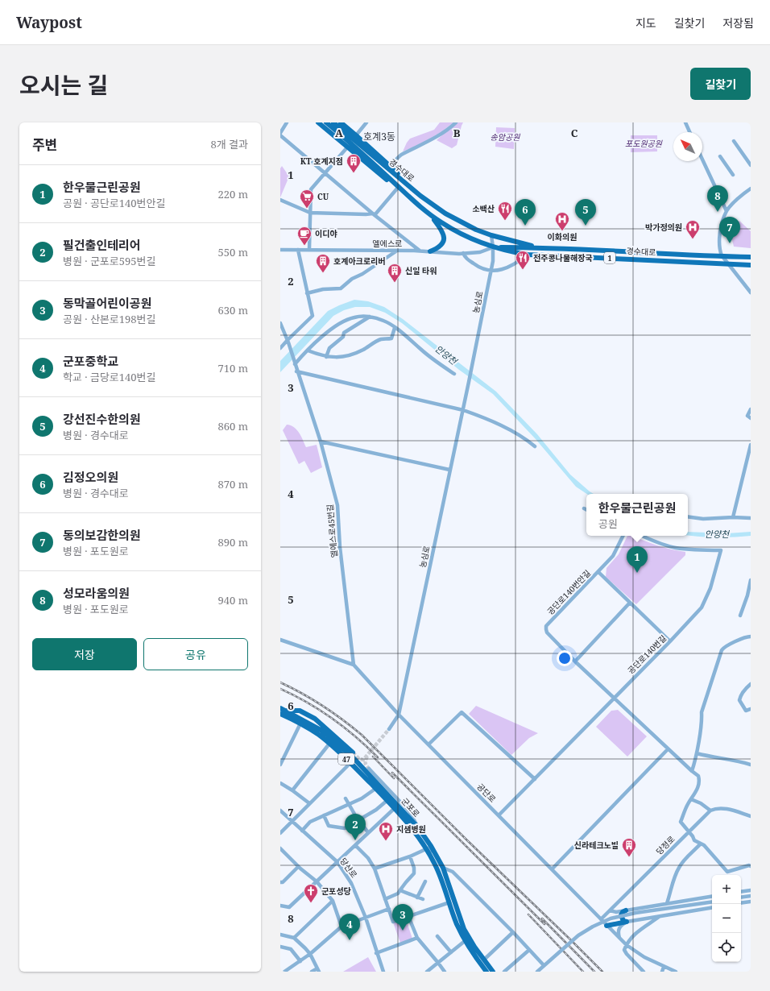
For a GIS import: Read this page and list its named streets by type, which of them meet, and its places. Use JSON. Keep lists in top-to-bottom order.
{
  "streets": {
    "main road": [
      "경수대로",
      "1",
      "47",
      "군포로"
    ],
    "street": [
      "엘에스로",
      "농심로",
      "엘에스로45번길",
      "공단로140번안길",
      "공단로140번길",
      "공단로",
      "당정로",
      "당산로"
    ]
  },
  "crossings": [
    ["경수대로", "엘에스로"],
    ["경수대로", "농심로"],
    ["엘에스로", "농심로"],
    ["농심로", "공단로"],
    ["엘에스로45번길", "공단로"],
    ["공단로140번안길", "공단로140번길"],
    ["공단로140번길", "공단로"],
    ["공단로", "당정로"]
  ],
  "districts": ["호계3동"],
  "water": ["안양천"],
  "parks": ["송암공원", "포도원공원"],
  "places": {
    "building": [
      "KT 호계지점",
      "호계아크로리버",
      "신일 타워",
      "신라테크노빌"
    ],
    "supermarket": ["CU"],
    "restaurant": ["소백산", "전주콩나물해장국"],
    "hospital": ["이화의원", "박가정의원", "지샘병원"],
    "cafe": ["이디야"],
    "church": ["군포성당"]
  },
  "north": "top left",
  "page": {
    "header": "Waypost",
    "nav": ["지도", "길찾기", "저장됨"],
    "title": "오시는 길",
    "buttons": [
      "길찾기",
      ["저장", "공유"]
    ],
    "heading": ["주변", "8개 결과"],
    "list": [
      {
        "mark": "1",
        "name": "한우물근린공원",
        "note": "공원 · 공단로140번안길",
        "value": "220 m"
      },
      {
        "mark": "2",
        "name": "필건출인테리어",
        "note": "병원 · 군포로595번길",
        "value": "550 m"
      },
      {
        "mark": "3",
        "name": "동막골어린이공원",
        "note": "공원 · 산본로198번길",
        "value": "630 m"
      },
      {
        "mark": "4",
        "name": "군포중학교",
        "note": "학교 · 금당로140번길",
        "value": "710 m"
      },
      {
        "mark": "5",
        "name": "강선진수한의원",
        "note": "병원 · 경수대로",
        "value": "860 m"
      },
      {
        "mark": "6",
        "name": "김정오의원",
        "note": "병원 · 경수대로",
        "value": "870 m"
      },
      {
        "mark": "7",
        "name": "동의보감한의원",
        "note": "병원 · 포도원로",
        "value": "890 m"
      },
      {
        "mark": "8",
        "name": "성모라움의원",
        "note": "병원 · 포도원로",
        "value": "940 m"
      }
    ],
    "pins": [
      "8",
      "5",
      "6",
      "7",
      "1",
      "2",
      "3",
      "4"
    ],
    "popup": ["한우물근린공원", "공원"],
    "map_buttons": ["+", "−"]
  },
  "grid": {
    "columns": ["A", "B", "C"],
    "rows": [
      "1",
      "2",
      "3",
      "4",
      "5",
      "6",
      "7",
      "8"
    ]
  }
}
